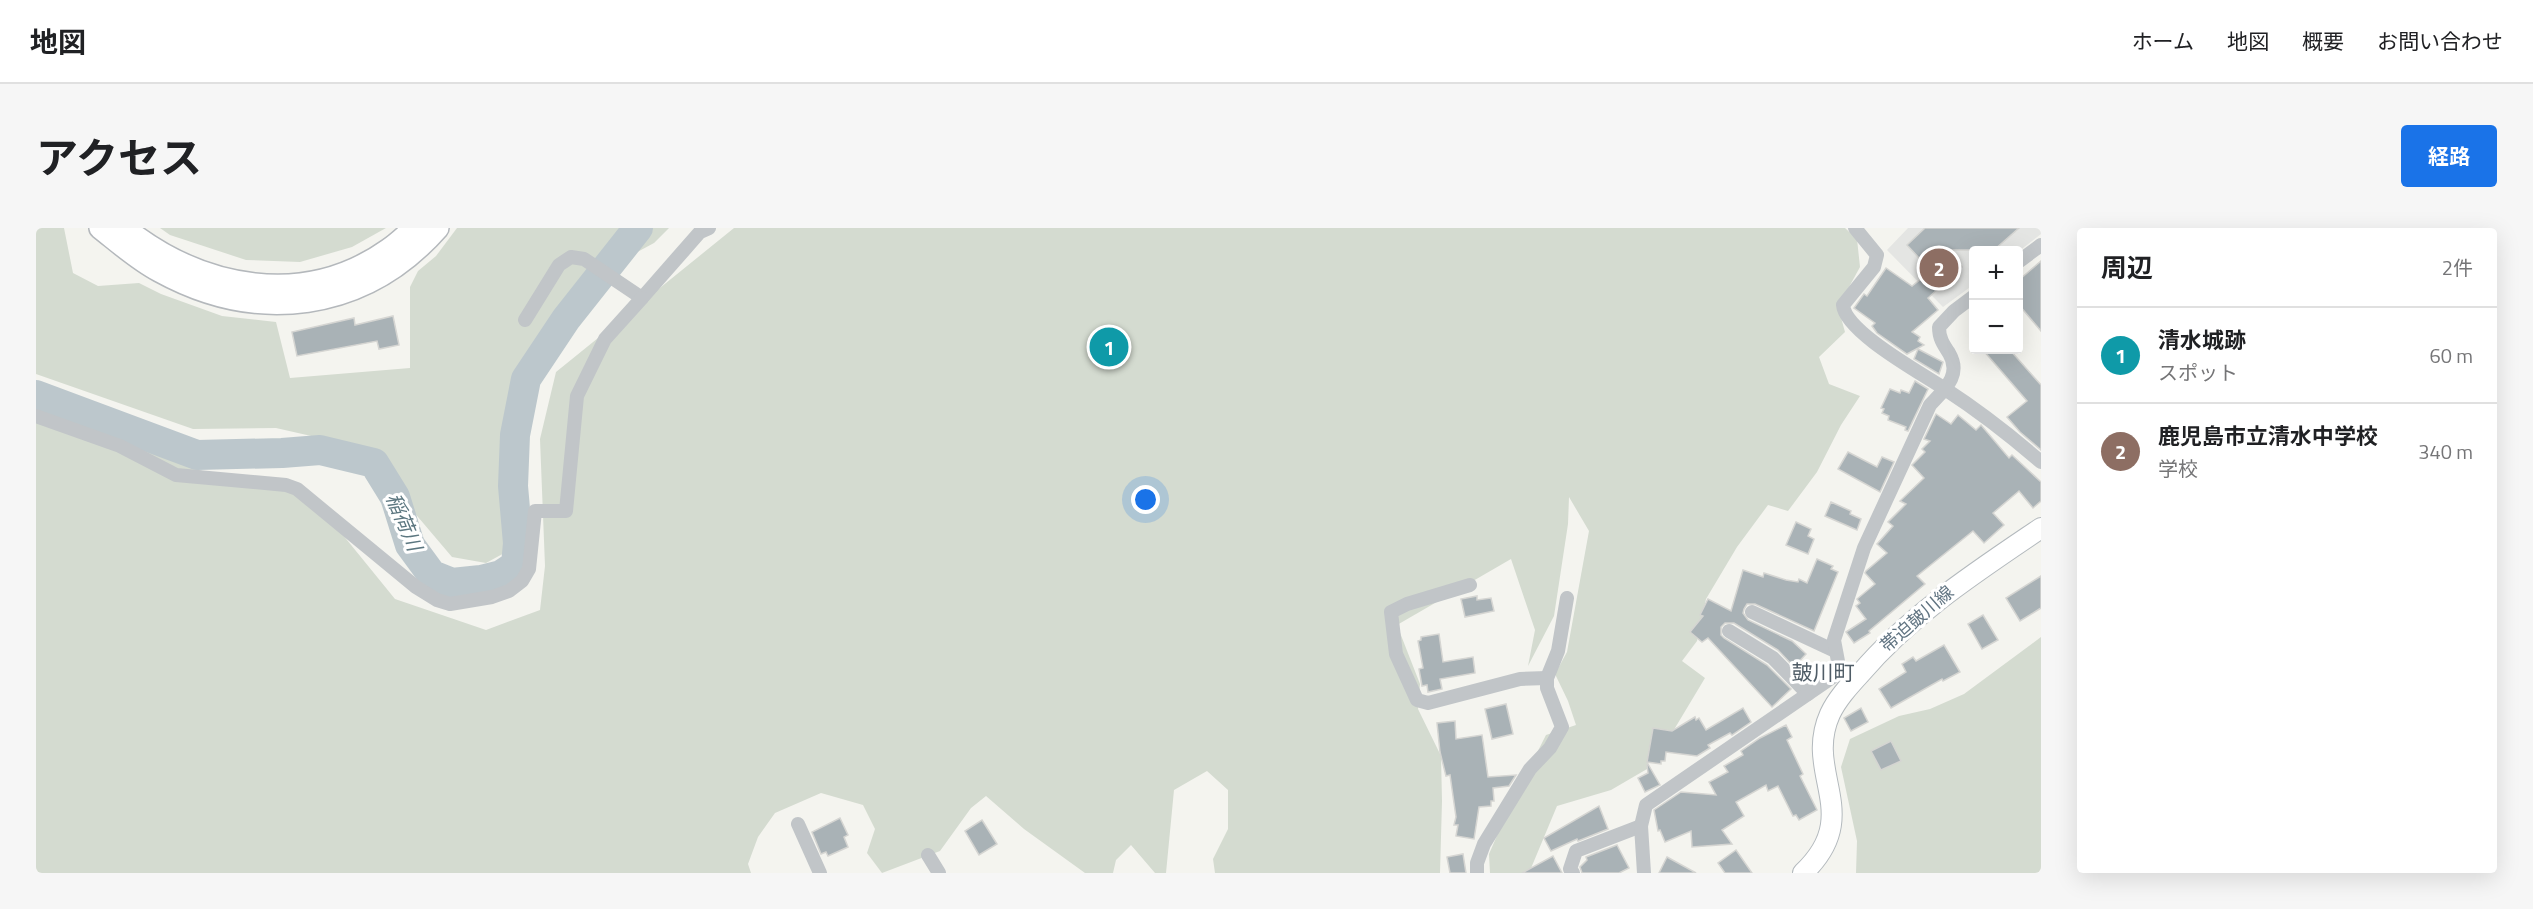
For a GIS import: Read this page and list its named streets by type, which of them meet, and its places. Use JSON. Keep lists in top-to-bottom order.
{
  "streets": {
    "street": ["帯迫皷川線"]
  },
  "districts": ["皷川町"],
  "water": ["稲荷川"],
  "page": {
    "header": "地図",
    "nav": [
      "ホーム",
      "地図",
      "概要",
      "お問い合わせ"
    ],
    "title": "アクセス",
    "buttons": "経路",
    "heading": ["周辺", "2件"],
    "map_buttons": ["+", "−"],
    "pins": ["2", "1"],
    "list": [
      {
        "mark": "1",
        "name": "清水城跡",
        "note": "スポット",
        "value": "60 m"
      },
      {
        "mark": "2",
        "name": "鹿児島市立清水中学校",
        "note": "学校",
        "value": "340 m"
      }
    ]
  }
}
